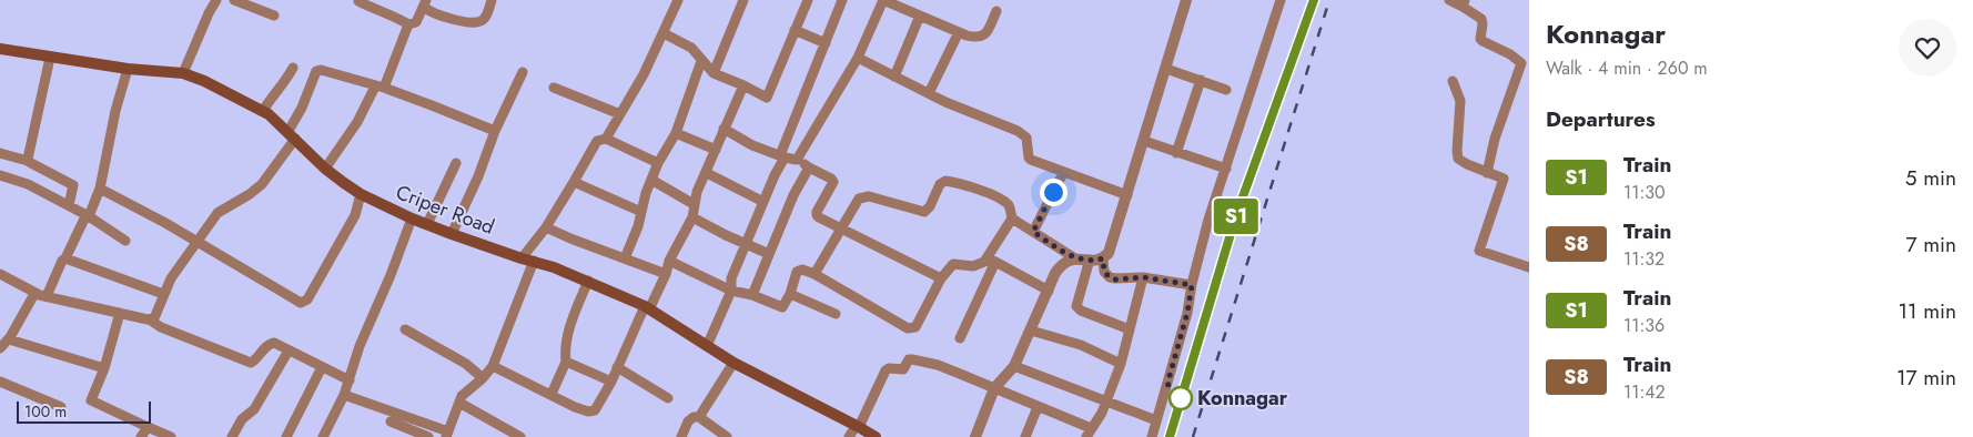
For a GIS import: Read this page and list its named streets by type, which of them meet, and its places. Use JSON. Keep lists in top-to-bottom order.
{
  "streets": {
    "main road": ["Criper Road"]
  },
  "places": ["Konnagar"],
  "scale_bar": "100 m",
  "page": {
    "on_map": "S1",
    "heading": [
      ["Konnagar", "Walk · 4 min · 260 m"],
      "Departures"
    ],
    "list": [
      {
        "mark": "S1",
        "name": "Train",
        "note": "11:30",
        "value": "5 min"
      },
      {
        "mark": "S8",
        "name": "Train",
        "note": "11:32",
        "value": "7 min"
      },
      {
        "mark": "S1",
        "name": "Train",
        "note": "11:36",
        "value": "11 min"
      },
      {
        "mark": "S8",
        "name": "Train",
        "note": "11:42",
        "value": "17 min"
      }
    ],
    "scale": "100 m"
  }
}
